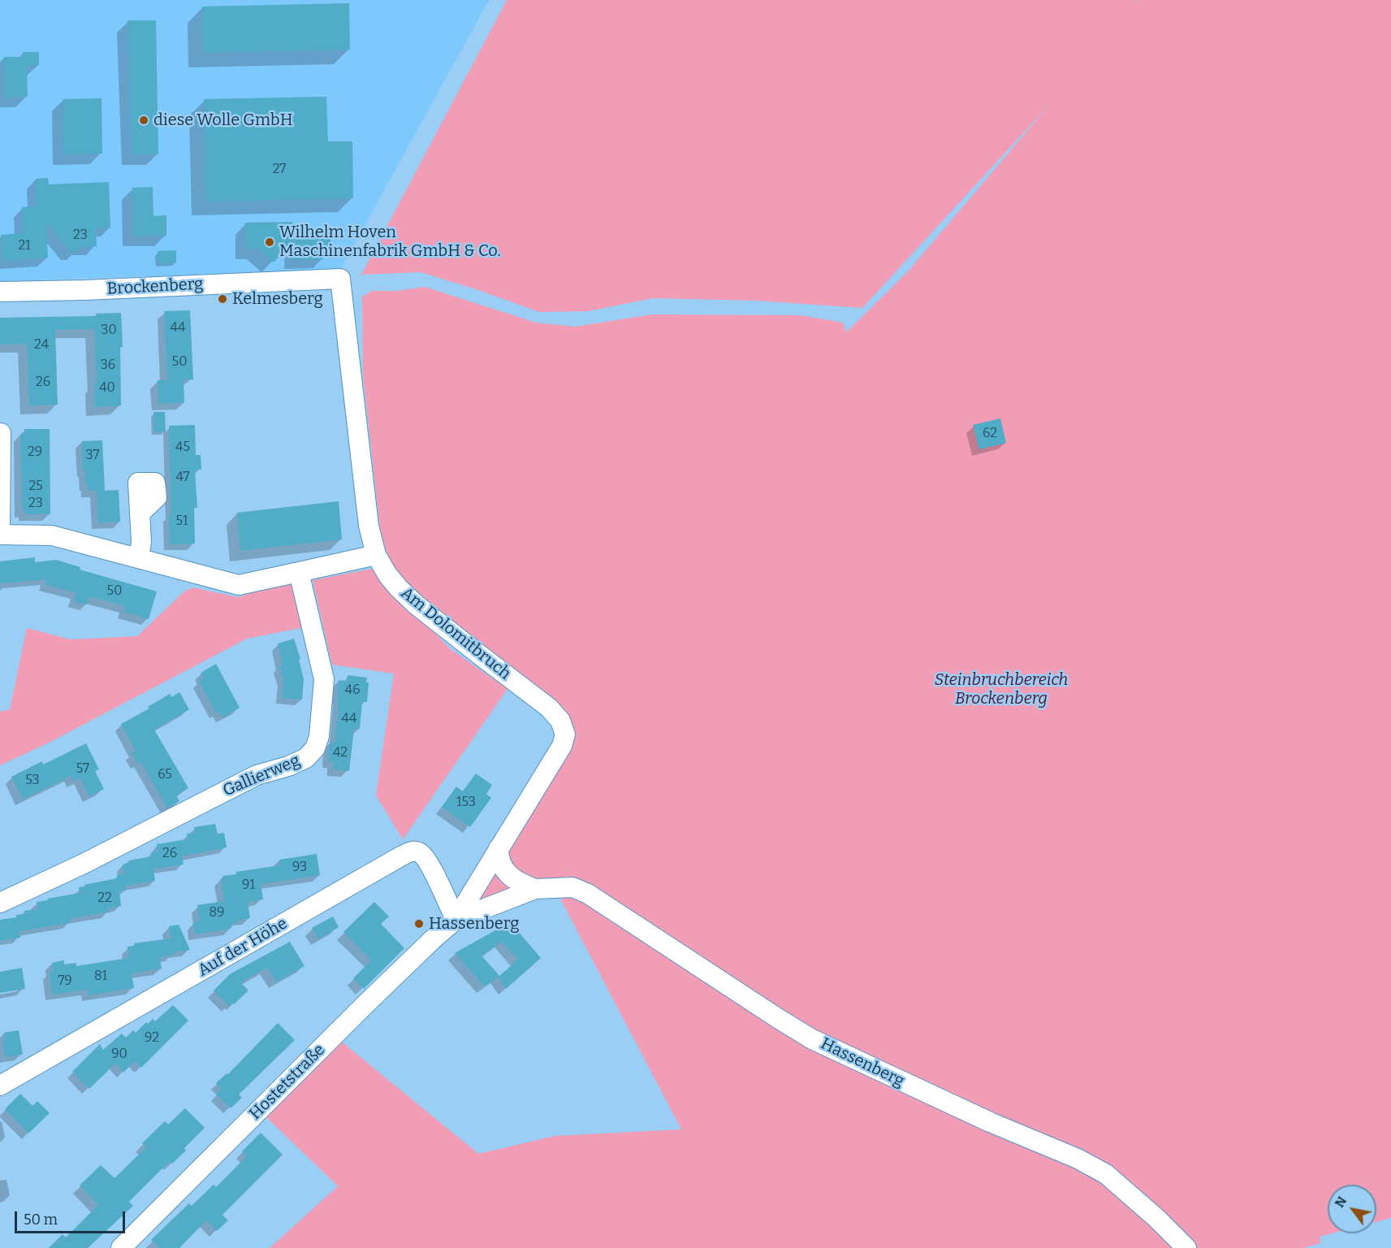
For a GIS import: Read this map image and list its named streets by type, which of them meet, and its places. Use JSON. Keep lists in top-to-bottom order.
{
  "streets": {
    "street": [
      "Brockenberg",
      "Am Dolomitbruch",
      "Gallierweg",
      "Auf der Höhe",
      "Hassenberg",
      "Hostetstraße"
    ]
  },
  "crossings": [
    ["Brockenberg", "Am Dolomitbruch"],
    ["Am Dolomitbruch", "Hostetstraße"],
    ["Auf der Höhe", "Hostetstraße"],
    ["Hassenberg", "Hostetstraße"]
  ],
  "parks": ["Steinbruchbereich Brockenberg"],
  "places": [
    "diese Wolle GmbH",
    "Wilhelm Hoven Maschinenfabrik GmbH & Co.",
    "Kelmesberg",
    "Hassenberg"
  ],
  "house_numbers": [
    "27",
    "23",
    "21",
    "44",
    "30",
    "24",
    "50",
    "36",
    "26",
    "40",
    "62",
    "45",
    "29",
    "37",
    "47",
    "25",
    "23",
    "51",
    "50",
    "46",
    "44",
    "42",
    "57",
    "65",
    "53",
    "153",
    "26",
    "93",
    "91",
    "22",
    "89",
    "81",
    "79",
    "92",
    "90"
  ],
  "scale_bar": "50 m",
  "north": "top left"
}
